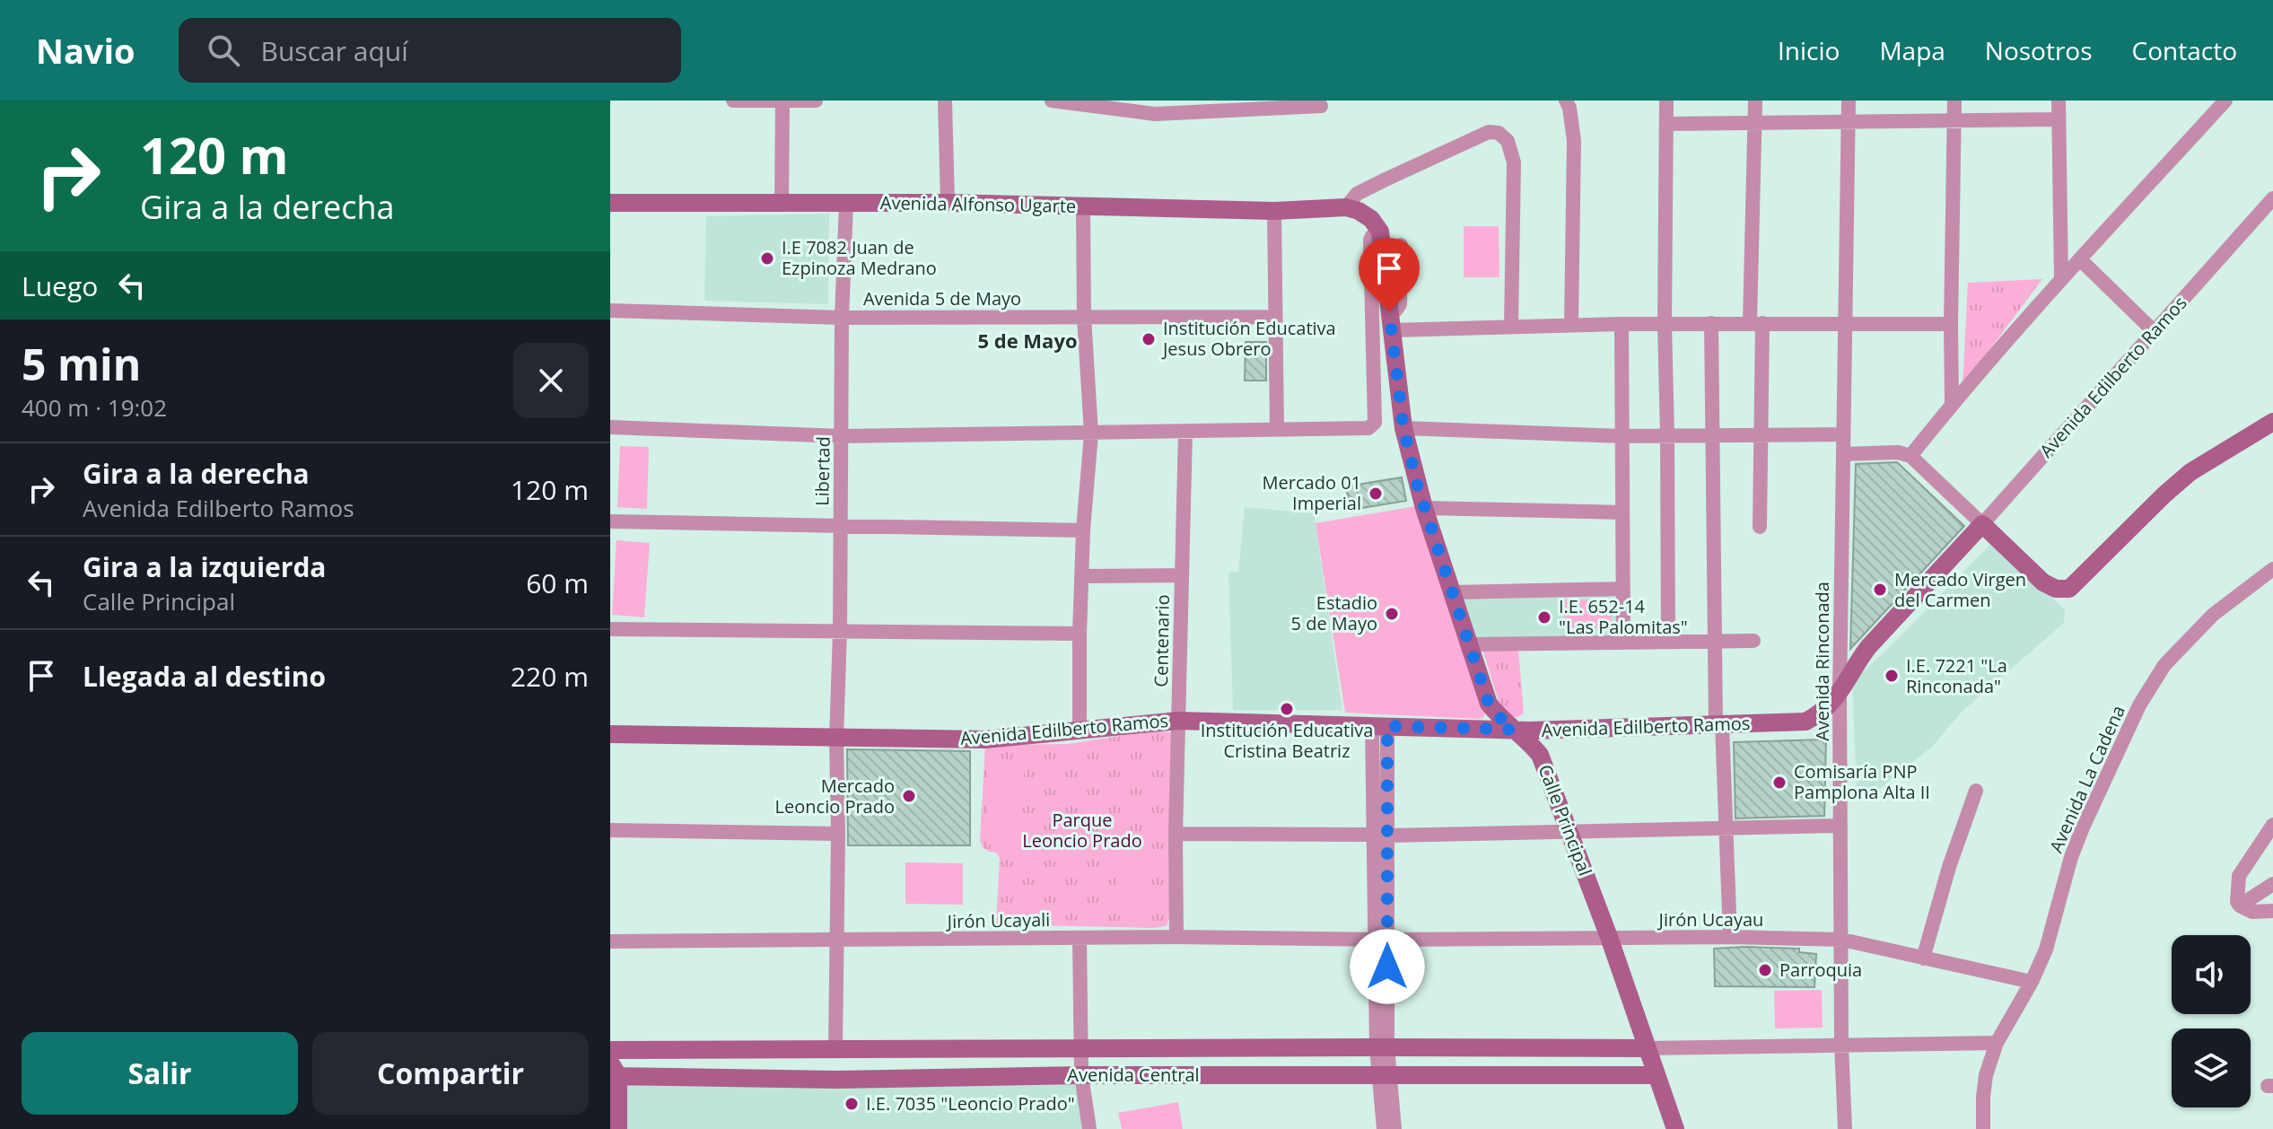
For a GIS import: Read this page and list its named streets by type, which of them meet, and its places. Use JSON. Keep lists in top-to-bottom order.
{
  "streets": {
    "street": [
      "Avenida Alfonso Ugarte",
      "Avenida 5 de Mayo",
      "Avenida Edilberto Ramos",
      "Libertad",
      "Centenario",
      "Avenida Rinconada",
      "Avenida La Cadena",
      "Calle Principal",
      "Jirón Ucayau",
      "Jirón Ucayali",
      "Avenida Central"
    ]
  },
  "crossings": [
    ["Avenida Alfonso Ugarte", "Libertad"],
    ["Avenida 5 de Mayo", "Libertad"],
    ["Avenida Edilberto Ramos", "Libertad"],
    ["Avenida Edilberto Ramos", "Centenario"],
    ["Avenida Edilberto Ramos", "Avenida Rinconada"],
    ["Avenida Edilberto Ramos", "Calle Principal"],
    ["Libertad", "Jirón Ucayali"],
    ["Libertad", "Avenida Central"],
    ["Centenario", "Jirón Ucayali"],
    ["Avenida Rinconada", "Jirón Ucayau"],
    ["Avenida La Cadena", "Jirón Ucayau"],
    ["Calle Principal", "Jirón Ucayau"],
    ["Calle Principal", "Avenida Central"],
    ["Jirón Ucayau", "Jirón Ucayali"]
  ],
  "districts": ["5 de Mayo"],
  "parks": ["Parque Leoncio Prado"],
  "places": [
    "I.E 7082 Juan de Ezpinoza Medrano",
    "Institución Educativa Jesus Obrero",
    "Mercado 01 Imperial",
    "Mercado Virgen del Carmen",
    "Estadio 5 de Mayo",
    "I.E. 652-14 \"Las Palomitas\"",
    "I.E. 7221 \"La Rinconada\"",
    "Institución Educativa Cristina Beatriz",
    "Comisaría PNP Pamplona Alta II",
    "Mercado Leoncio Prado",
    "Parroquia",
    "I.E. 7035 \"Leoncio Prado\""
  ],
  "page": {
    "header": "Navio",
    "search": "Buscar aquí",
    "nav": [
      "Inicio",
      "Mapa",
      "Nosotros",
      "Contacto"
    ],
    "turn": ["120 m", "Gira a la derecha"],
    "then": "Luego",
    "heading": ["5 min", "400 m · 19:02"],
    "list": [
      {
        "name": "Gira a la derecha",
        "note": "Avenida Edilberto Ramos",
        "value": "120 m"
      },
      {
        "name": "Gira a la izquierda",
        "note": "Calle Principal",
        "value": "60 m"
      },
      {
        "name": "Llegada al destino",
        "value": "220 m"
      }
    ],
    "buttons": ["Salir", "Compartir"]
  }
}
